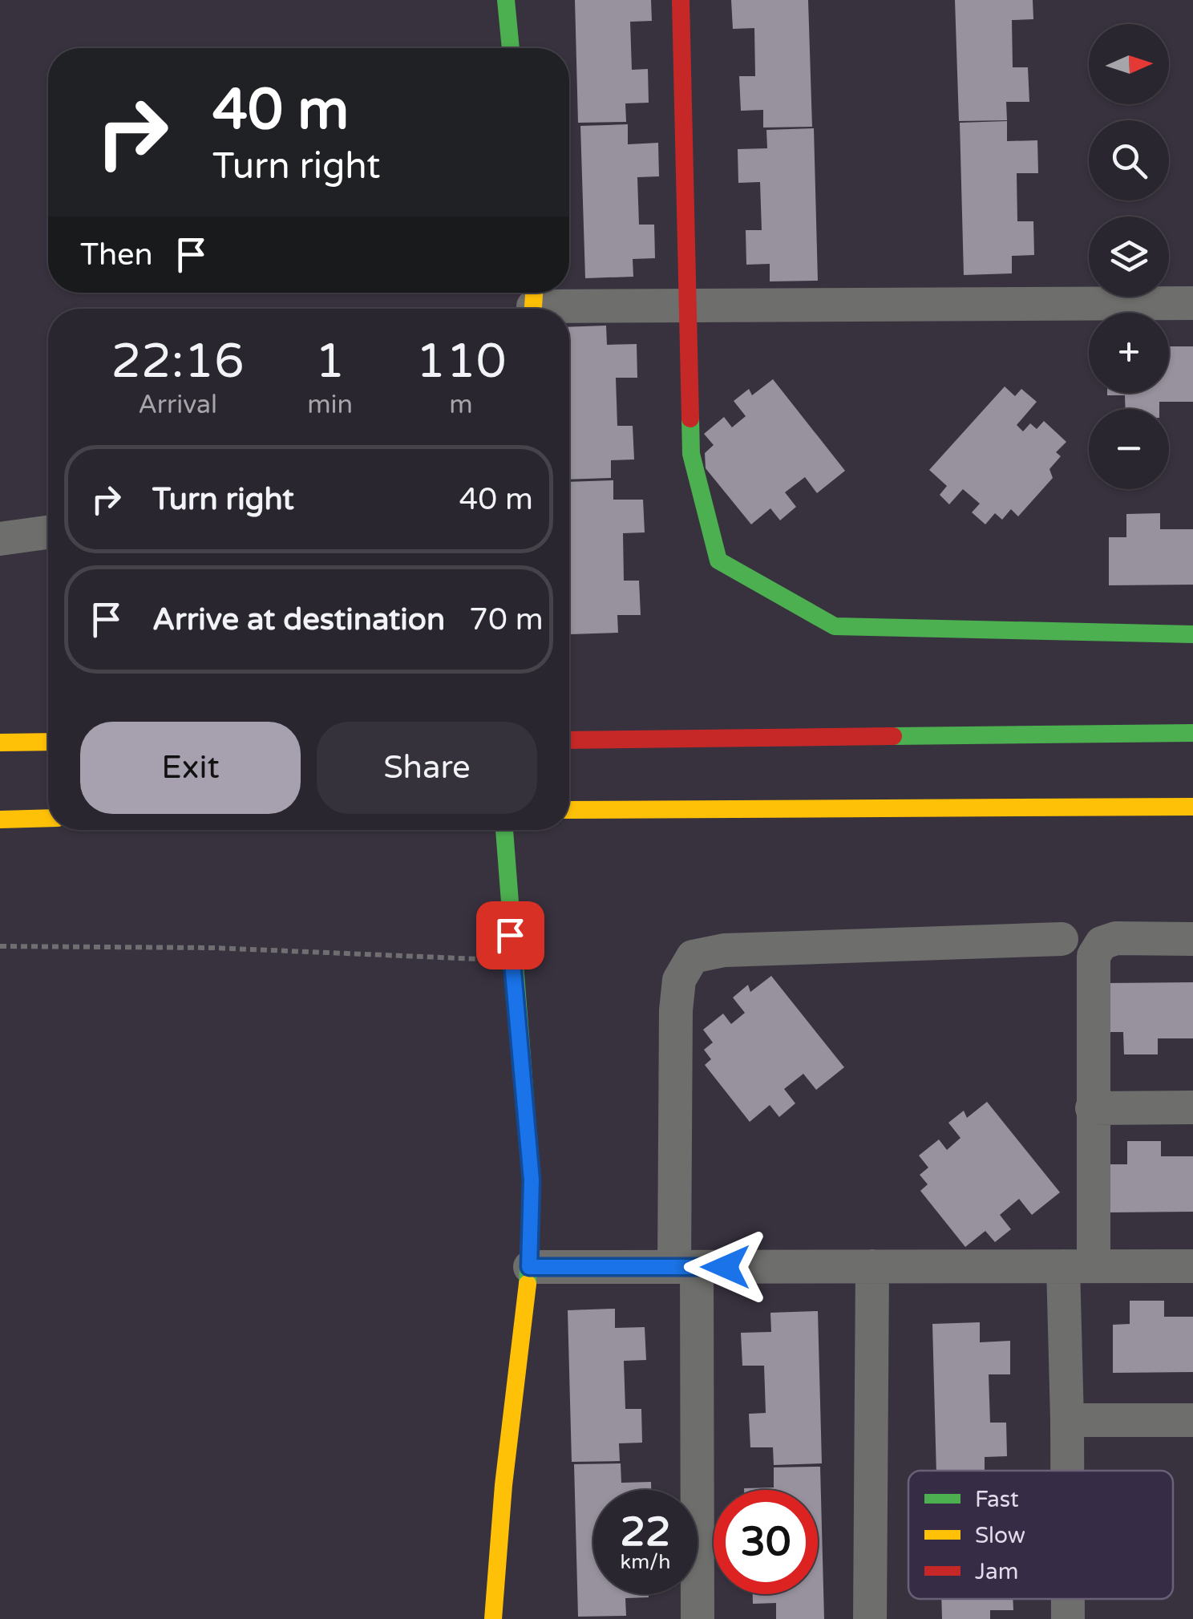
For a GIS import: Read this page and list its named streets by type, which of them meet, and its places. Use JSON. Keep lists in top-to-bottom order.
{
  "legend": ["Fast", "Slow", "Jam"],
  "north": "right",
  "page": {
    "map_buttons": ["+", "−"],
    "turn": ["40 m", "Turn right"],
    "then": "Then",
    "eta": [
      "22:16",
      "Arrival",
      "1",
      "min",
      "110",
      "m"
    ],
    "list": [
      {
        "name": "Turn right",
        "value": "40 m"
      },
      {
        "name": "Arrive at destination",
        "value": "70 m"
      }
    ],
    "buttons": ["Exit", "Share"],
    "speed": "22 km/h",
    "limit": "30"
  }
}
